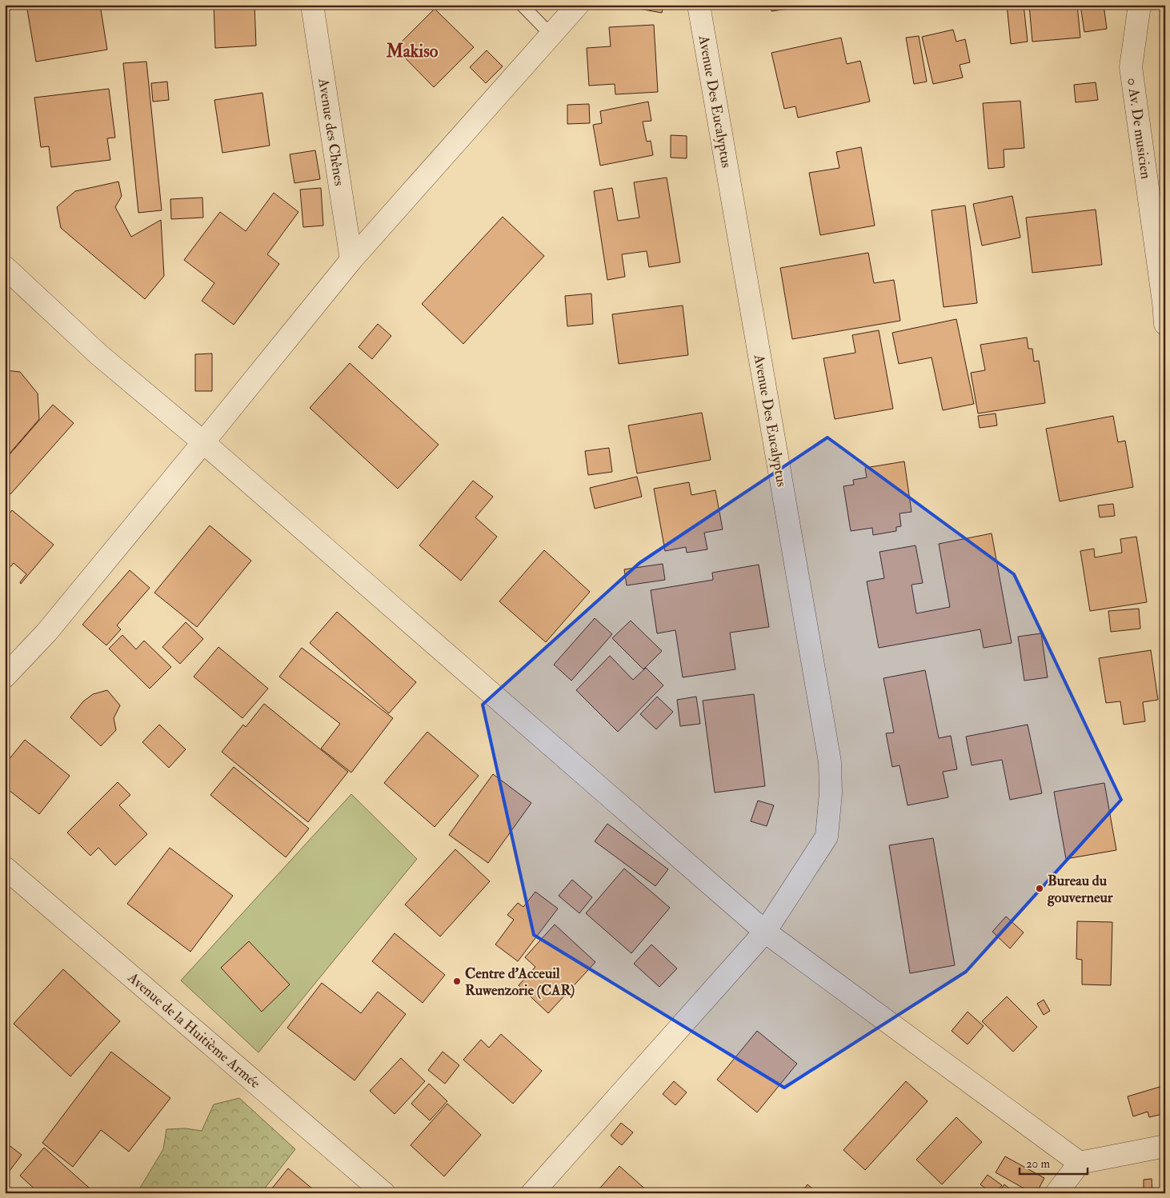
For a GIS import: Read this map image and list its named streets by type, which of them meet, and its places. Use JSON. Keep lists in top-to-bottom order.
{
  "streets": {
    "street": [
      "Avenue Des Eucalyptus",
      "0 Av. De musicien",
      "Avenue des Chênes",
      "Avenue de la Huitième Armée"
    ]
  },
  "districts": ["Makiso"],
  "places": ["Bureau du gouverneur", "Centre d'Acceuil Ruwenzorie (CAR)"],
  "scale_bar": "20 m"
}
